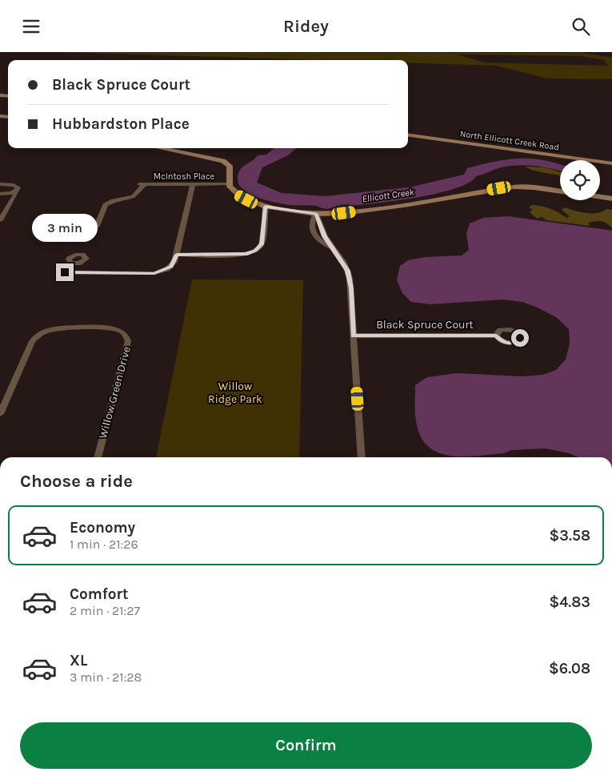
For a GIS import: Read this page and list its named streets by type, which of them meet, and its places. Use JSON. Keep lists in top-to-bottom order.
{
  "streets": {
    "street": [
      "North Ellicott Creek Road",
      "McIntosh Place",
      "Black Spruce Court",
      "Willow Green Drive"
    ]
  },
  "water": ["Ellicott Creek"],
  "parks": ["Willow Ridge Park"],
  "page": {
    "header": "Ridey",
    "banner": ["Black Spruce Court", "Hubbardston Place"],
    "bubble": "3 min",
    "heading": "Choose a ride",
    "list": [
      {
        "name": "Economy",
        "note": "1 min · 21:26",
        "value": "$3.58"
      },
      {
        "name": "Comfort",
        "note": "2 min · 21:27",
        "value": "$4.83"
      },
      {
        "name": "XL",
        "note": "3 min · 21:28",
        "value": "$6.08"
      }
    ],
    "buttons": "Confirm"
  }
}
